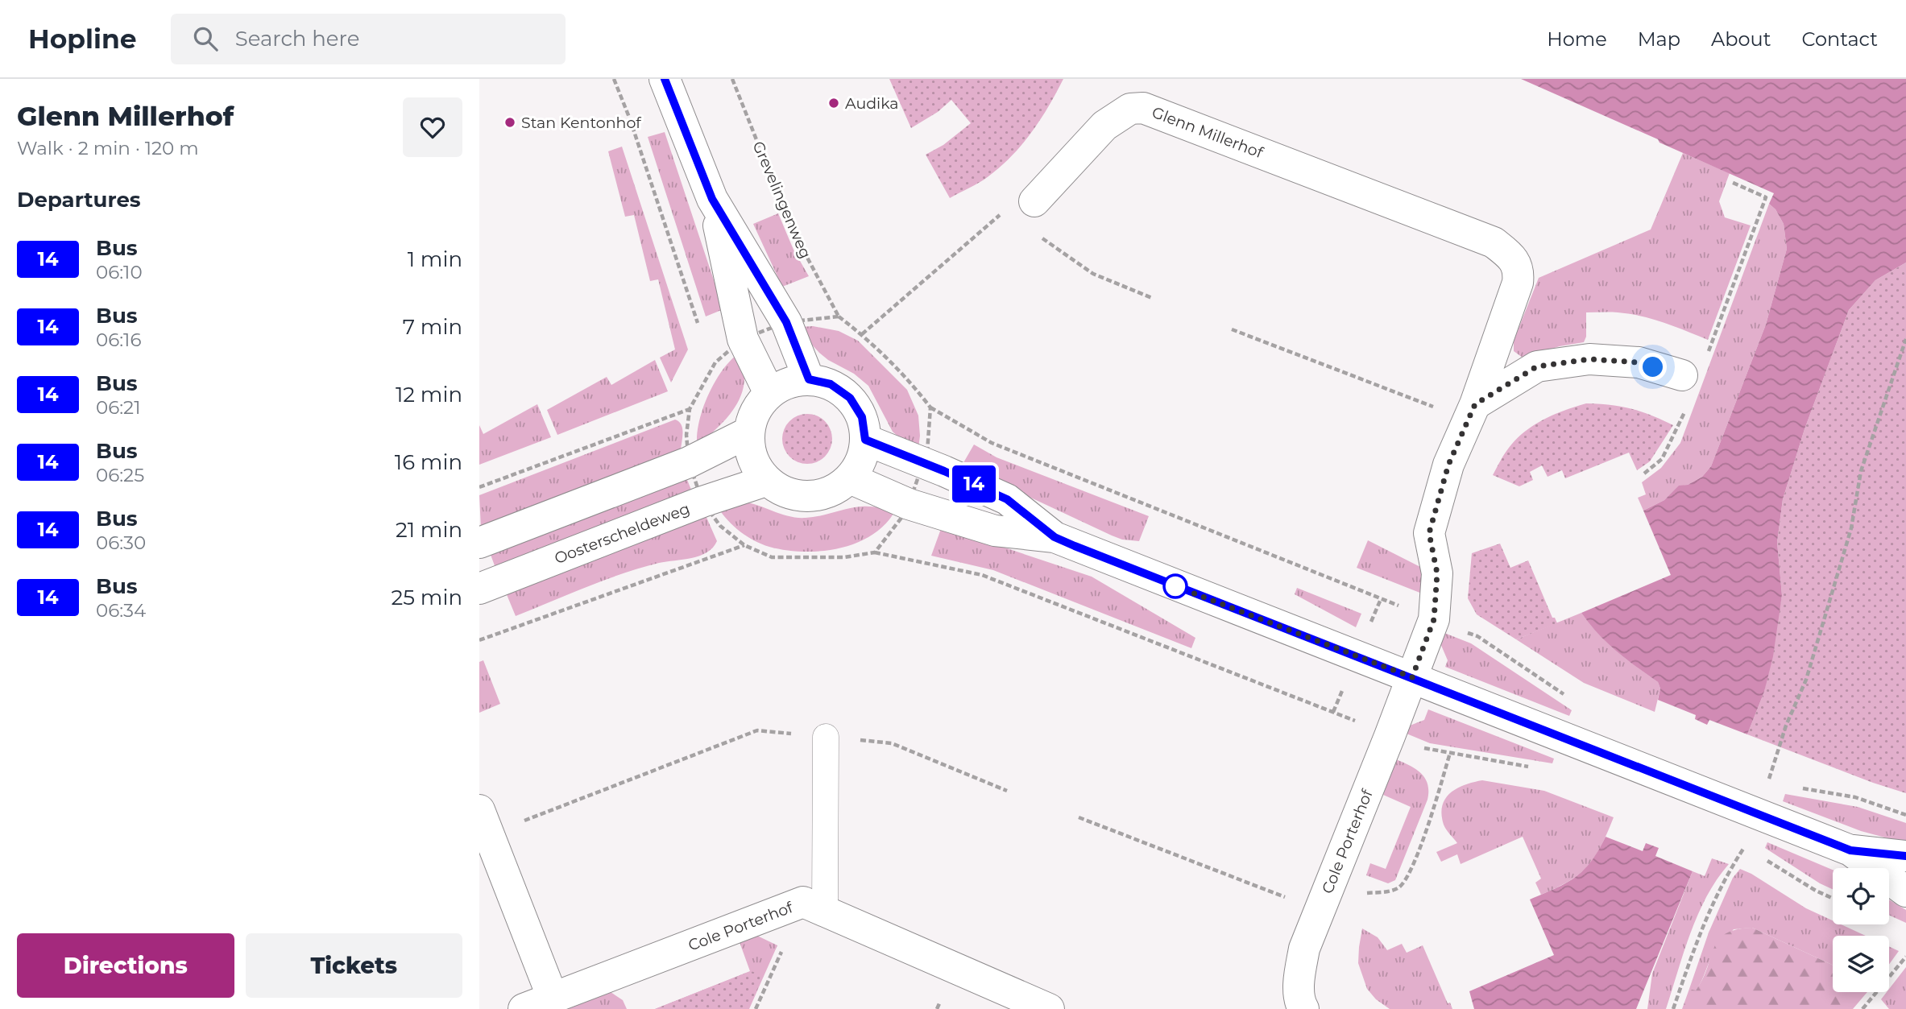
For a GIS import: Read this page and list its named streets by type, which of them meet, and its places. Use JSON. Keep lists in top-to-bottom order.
{
  "streets": {
    "street": ["Glenn Millerhof", "Oosterscheldeweg", "Cole Porterhof"],
    "path": ["Grevelingenweg"]
  },
  "crossings": [
    ["Glenn Millerhof", "Cole Porterhof"]
  ],
  "places": ["Audika", "Stan Kentonhof"],
  "lines": ["bus line 14"],
  "page": {
    "header": "Hopline",
    "search": "Search here",
    "nav": [
      "Home",
      "Map",
      "About",
      "Contact"
    ],
    "heading": [
      ["Glenn Millerhof", "Walk · 2 min · 120 m"],
      "Departures"
    ],
    "on_map": "14",
    "list": [
      {
        "mark": "14",
        "name": "Bus",
        "note": "06:10",
        "value": "1 min"
      },
      {
        "mark": "14",
        "name": "Bus",
        "note": "06:16",
        "value": "7 min"
      },
      {
        "mark": "14",
        "name": "Bus",
        "note": "06:21",
        "value": "12 min"
      },
      {
        "mark": "14",
        "name": "Bus",
        "note": "06:25",
        "value": "16 min"
      },
      {
        "mark": "14",
        "name": "Bus",
        "note": "06:30",
        "value": "21 min"
      },
      {
        "mark": "14",
        "name": "Bus",
        "note": "06:34",
        "value": "25 min"
      }
    ],
    "buttons": ["Directions", "Tickets"]
  }
}
